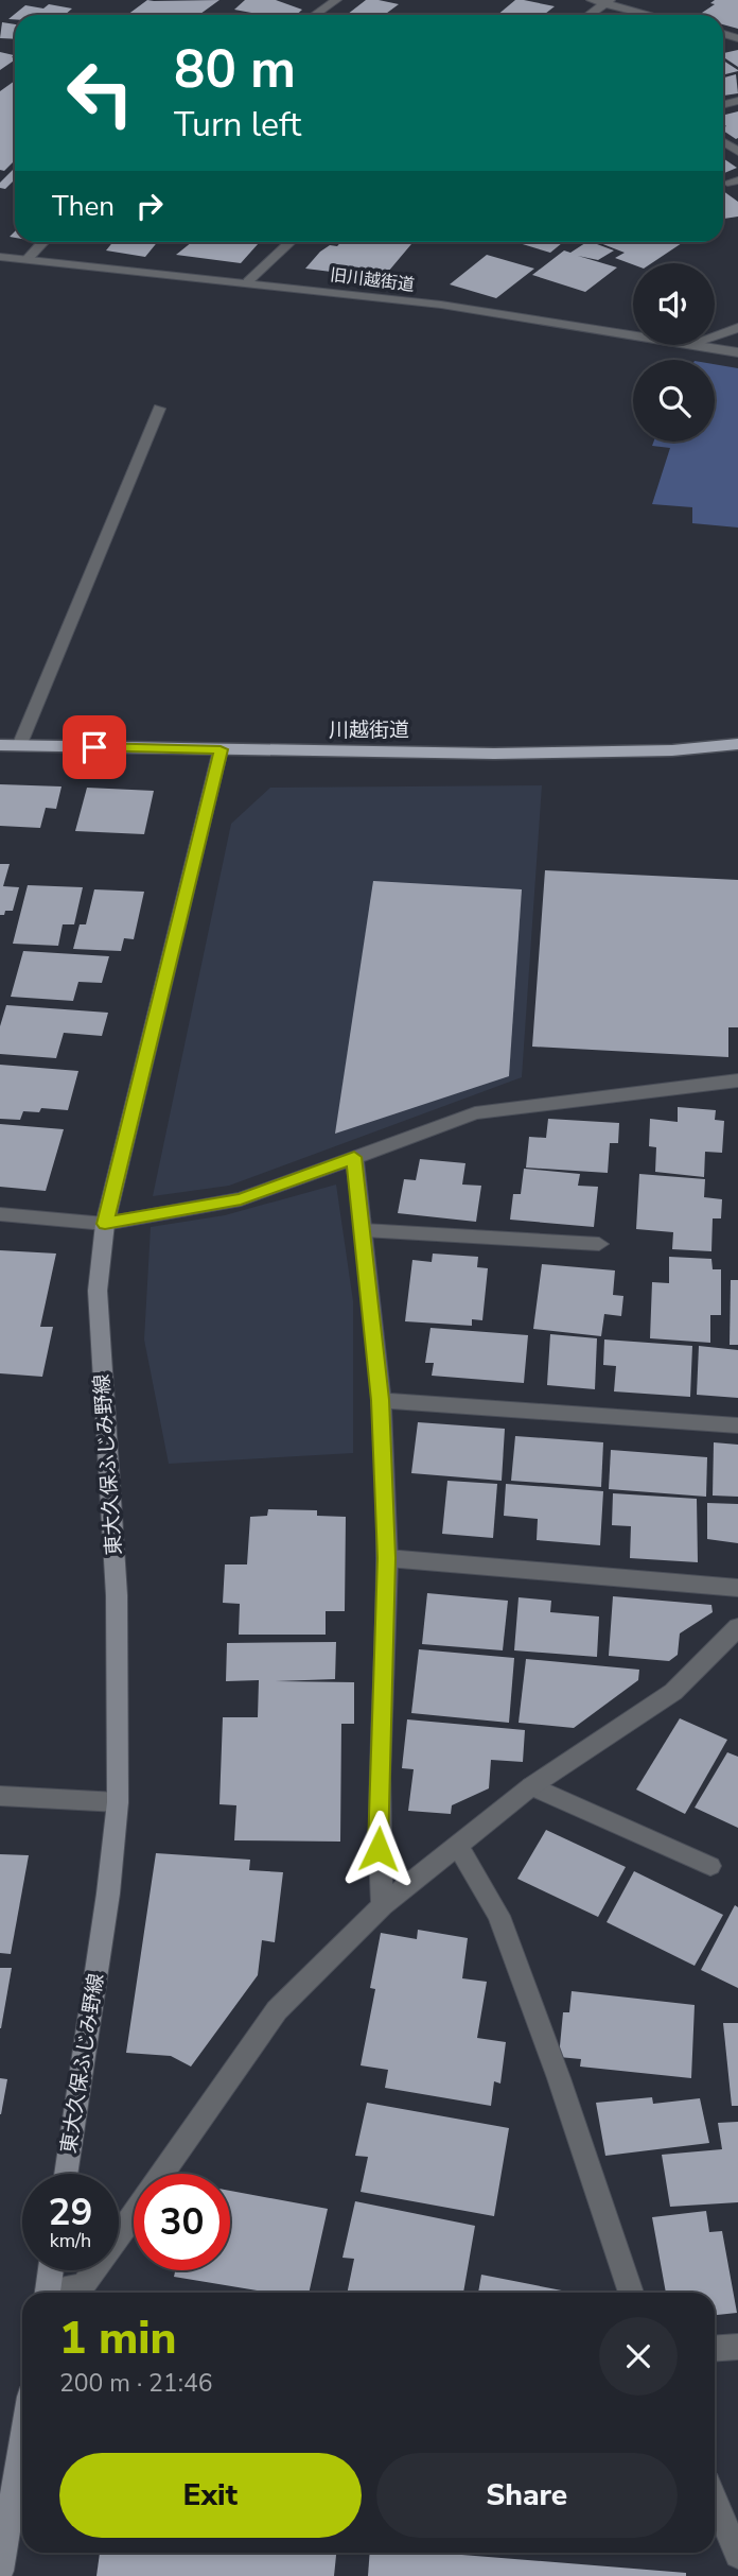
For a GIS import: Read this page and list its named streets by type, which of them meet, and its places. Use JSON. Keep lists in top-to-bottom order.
{
  "streets": {
    "highway": ["川越街道"],
    "main road": ["東大久保ふじみ野線"],
    "street": ["旧川越街道"]
  },
  "crossings": [
    ["川越街道", "東大久保ふじみ野線"]
  ],
  "page": {
    "turn": ["80 m", "Turn left"],
    "then": "Then",
    "speed": "29 km/h",
    "limit": "30",
    "heading": ["1 min", "200 m · 21:46"],
    "buttons": ["Exit", "Share"]
  }
}
